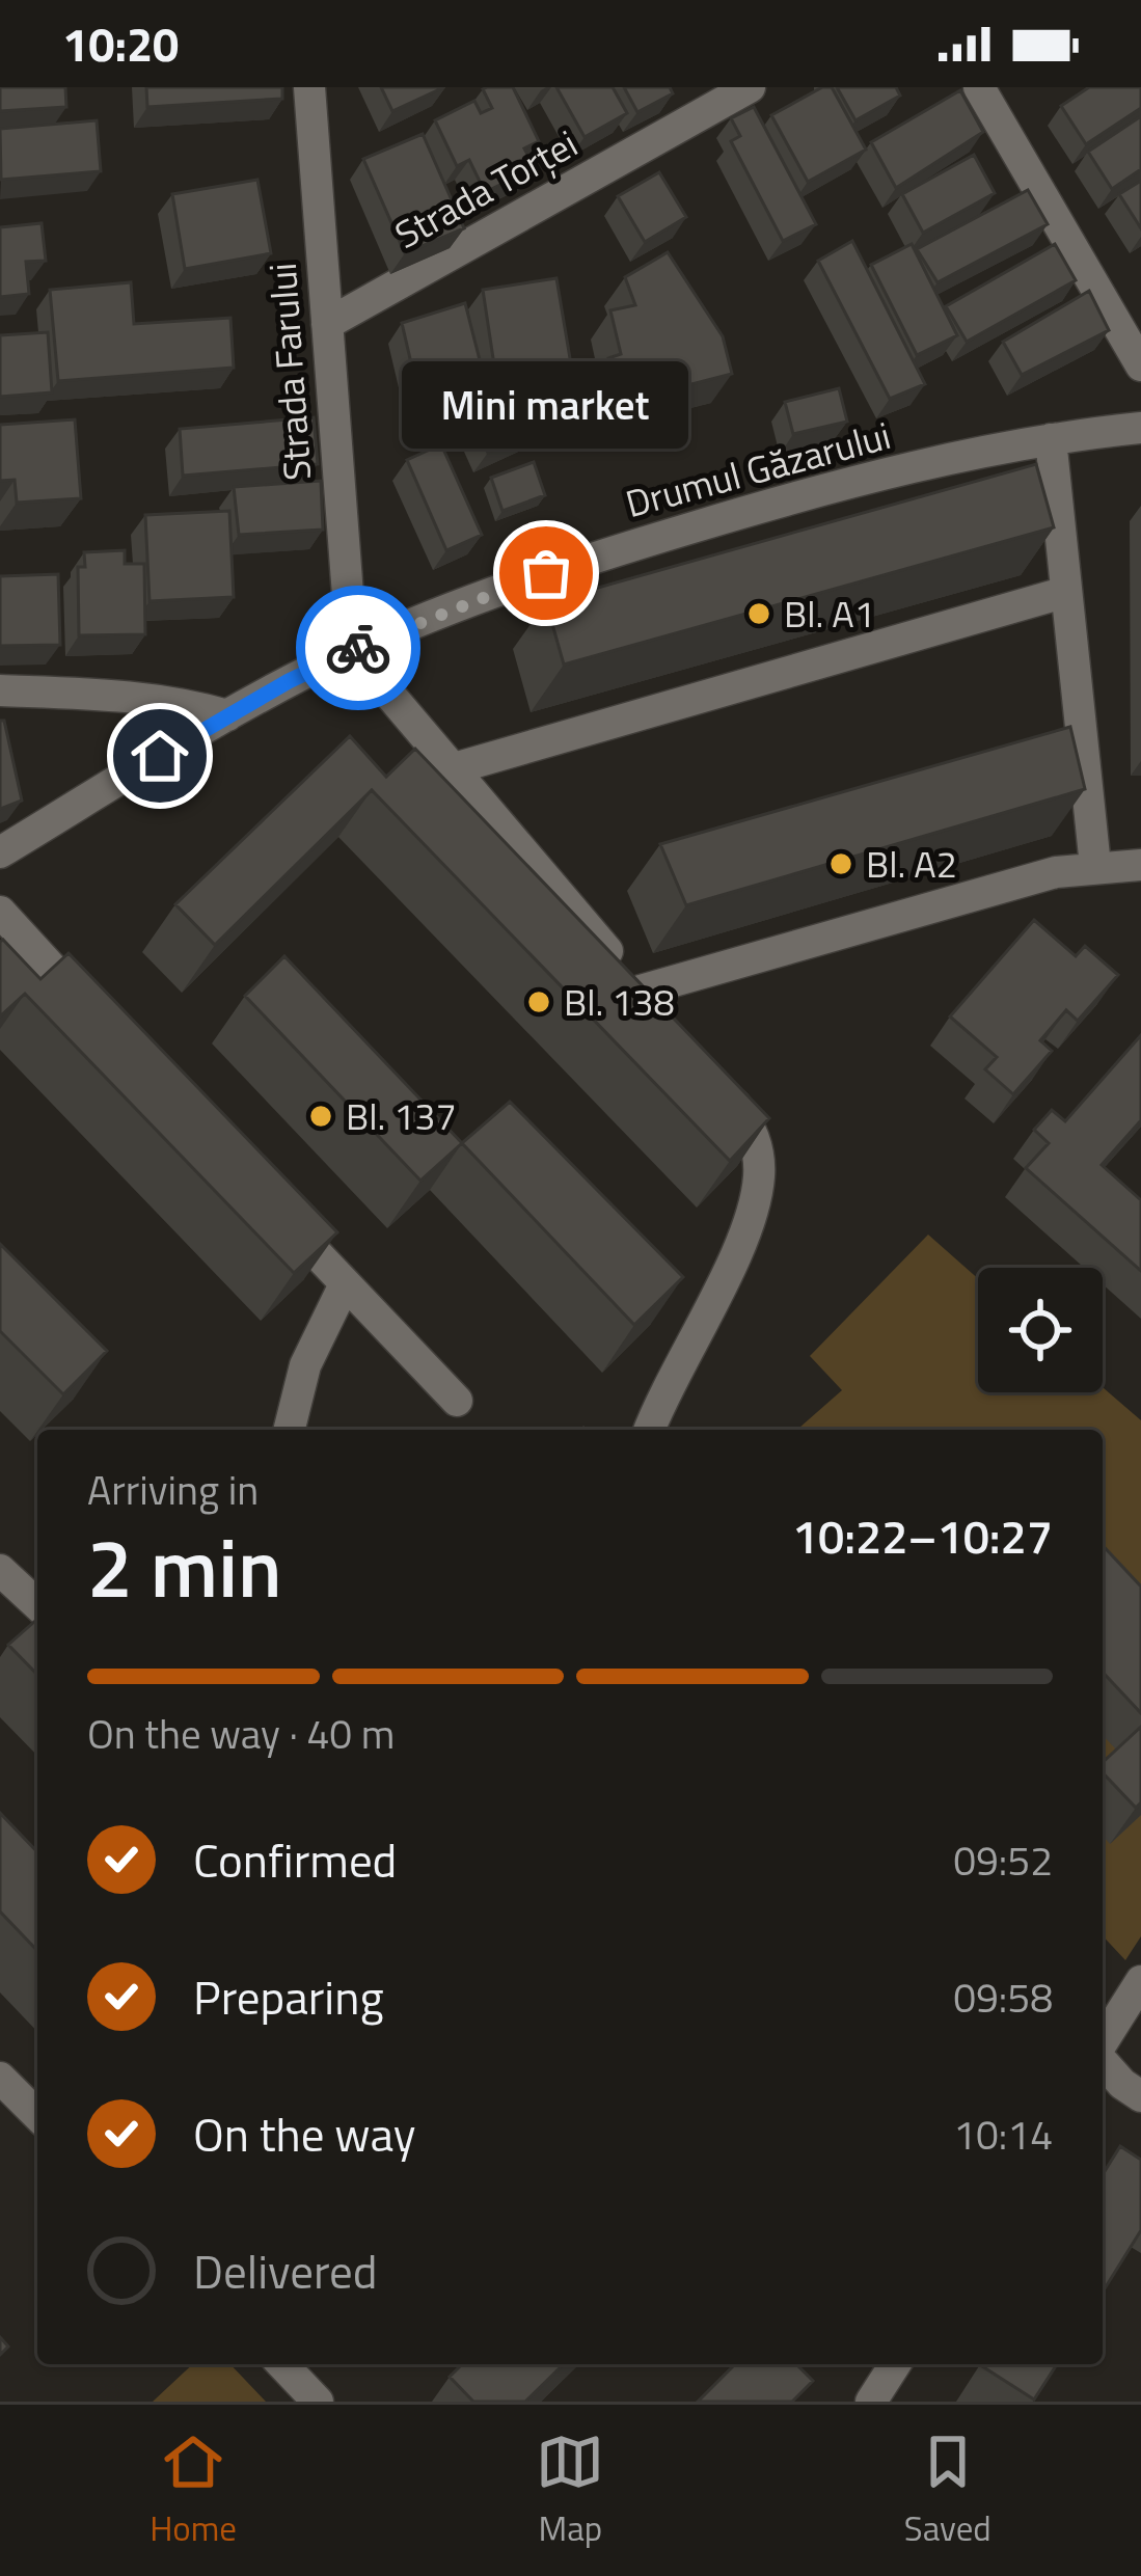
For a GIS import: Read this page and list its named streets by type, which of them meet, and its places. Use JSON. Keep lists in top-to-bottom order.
{
  "streets": {
    "street": ["Strada Torței", "Strada Farului", "Drumul Găzarului"]
  },
  "crossings": [
    ["Strada Torței", "Strada Farului"],
    ["Strada Farului", "Drumul Găzarului"]
  ],
  "places": [
    "Mini market",
    "Bl. A1",
    "Bl. A2",
    "Bl. 138",
    "Bl. 137"
  ],
  "page": {
    "status": "10:20",
    "bubble": "Mini market",
    "heading": ["2 min", "Arriving in", "10:22–10:27"],
    "bar": "On the way · 40 m",
    "list": [
      ["Confirmed", "09:52"],
      ["Preparing", "09:58"],
      ["On the way", "10:14"],
      "Delivered"
    ],
    "tabs": ["Home", "Map", "Saved"]
  }
}
